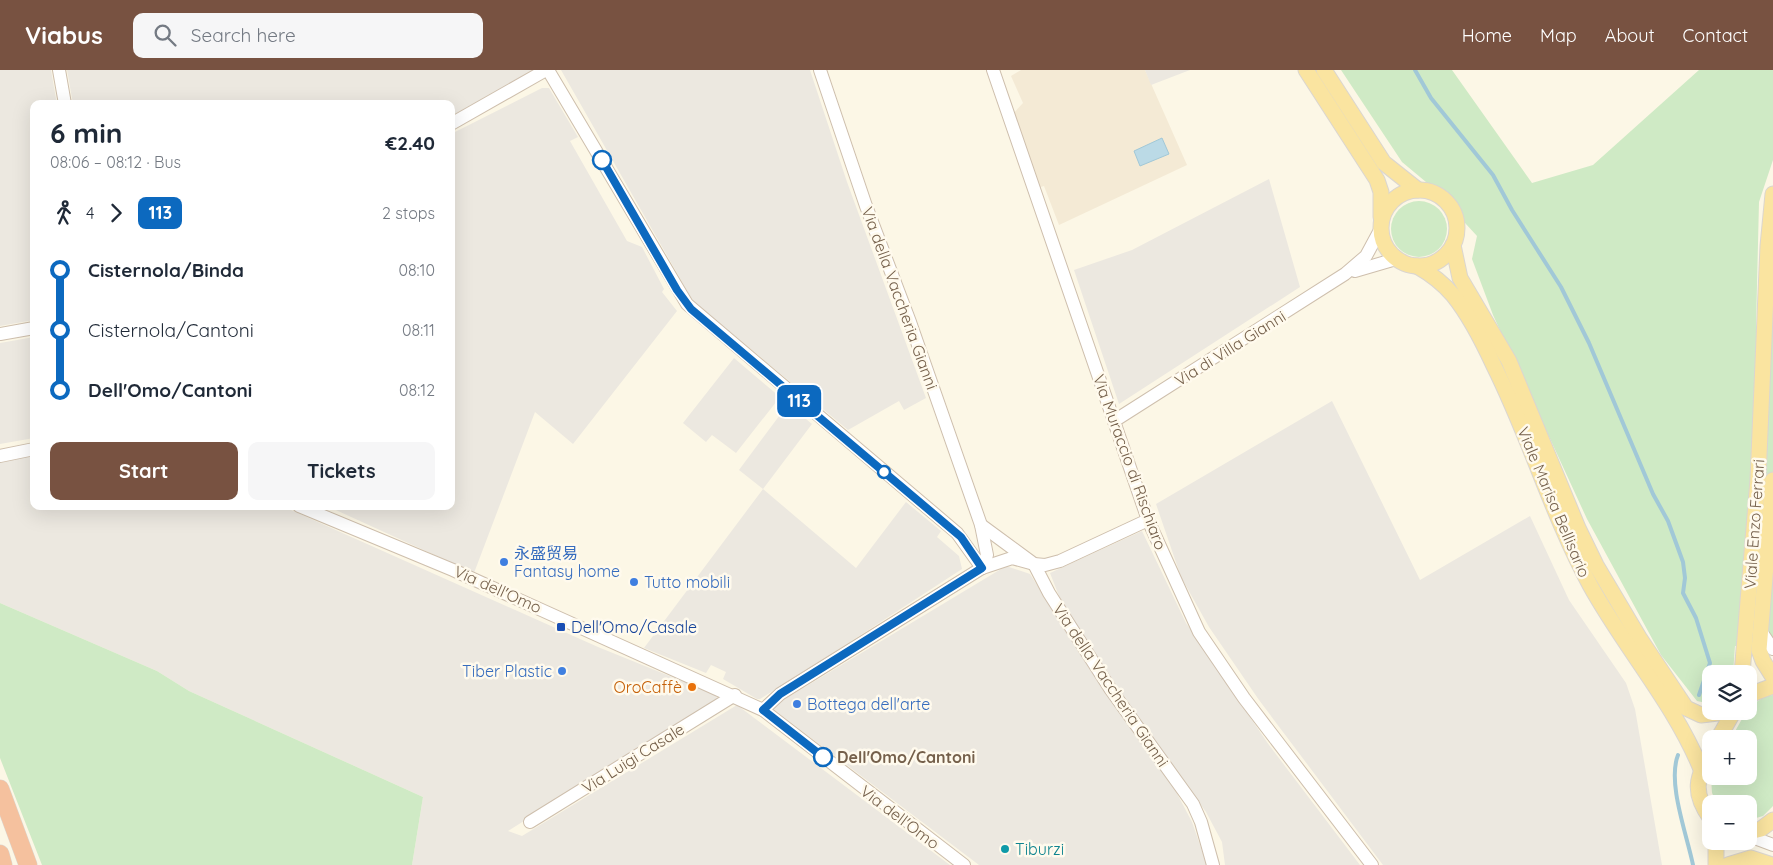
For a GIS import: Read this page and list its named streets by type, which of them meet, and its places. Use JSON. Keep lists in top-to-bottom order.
{
  "streets": {
    "main road": ["Viale Marisa Bellisario", "Viale Enzo Ferrari"],
    "street": [
      "Via della Vaccheria Gianni",
      "Via di Villa Gianni",
      "Via Muraccio di Rischiaro",
      "Via dell'Omo",
      "Via Luigi Casale"
    ]
  },
  "crossings": [
    ["Via di Villa Gianni", "Via Muraccio di Rischiaro"],
    ["Via di Villa Gianni", "Viale Marisa Bellisario"],
    ["Via dell'Omo", "Via Luigi Casale"]
  ],
  "places": {
    "other": [
      "永盛贸易 Fantasy home",
      "Tutto mobili",
      "Tiber Plastic",
      "OroCaffè",
      "Bottega dell'arte",
      "Dell'Omo/Cantoni",
      "Tiburzi"
    ],
    "transit": ["Dell'Omo/Casale"]
  },
  "lines": ["bus line 113"],
  "page": {
    "header": "Viabus",
    "search": "Search here",
    "nav": [
      "Home",
      "Map",
      "About",
      "Contact"
    ],
    "on_map": "113",
    "heading": ["6 min", "08:06 – 08:12 · Bus", "€2.40"],
    "legs": ["4", "113", "2 stops"],
    "list": [
      {
        "name": "Cisternola/Binda",
        "value": "08:10"
      },
      {
        "name": "Cisternola/Cantoni",
        "value": "08:11"
      },
      {
        "name": "Dell'Omo/Cantoni",
        "value": "08:12"
      }
    ],
    "buttons": ["Start", "Tickets"],
    "map_buttons": ["+", "−"]
  }
}
